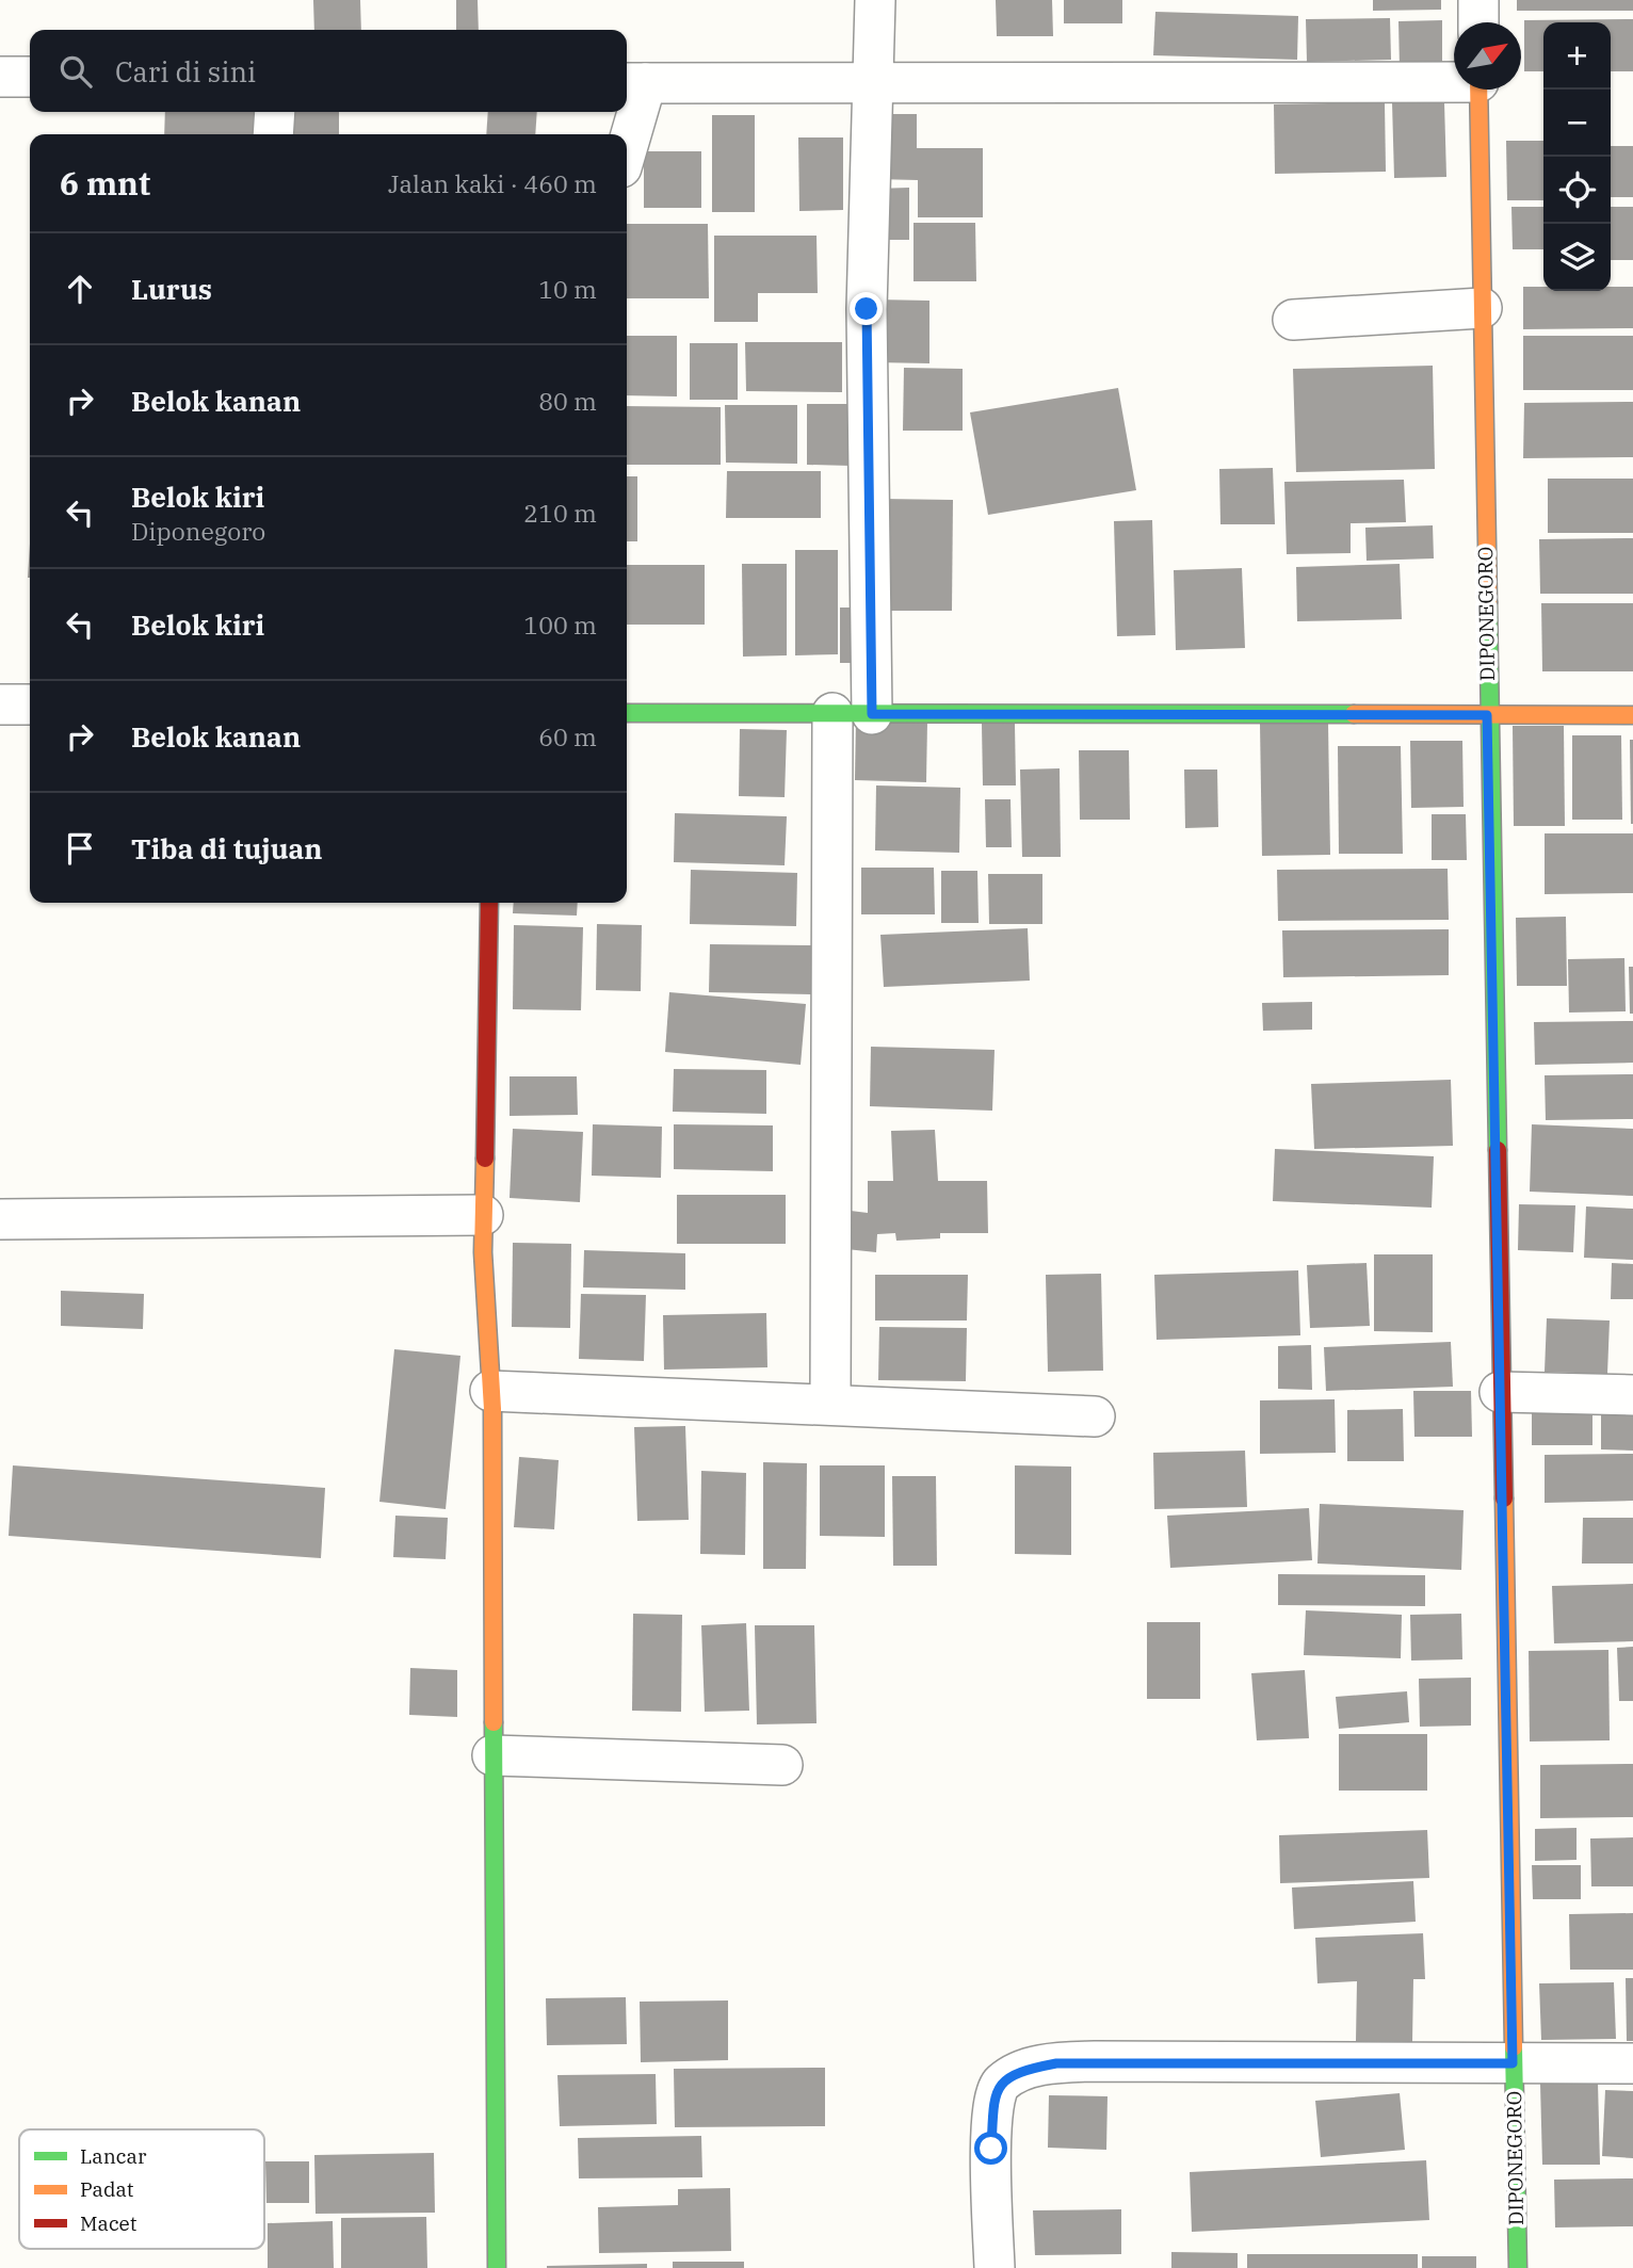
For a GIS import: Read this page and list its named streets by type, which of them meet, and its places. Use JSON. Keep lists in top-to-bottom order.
{
  "streets": {
    "street": ["DIPONEGORO"]
  },
  "legend": ["Lancar", "Padat", "Macet"],
  "north": "top right",
  "page": {
    "map_buttons": ["+", "−"],
    "search": "Cari di sini",
    "heading": ["6 mnt", "Jalan kaki · 460 m"],
    "list": [
      ["Lurus", "10 m"],
      ["Belok kanan", "80 m"],
      ["Belok kiri", "Diponegoro", "210 m"],
      ["Belok kiri", "100 m"],
      ["Belok kanan", "60 m"],
      "Tiba di tujuan"
    ]
  }
}
